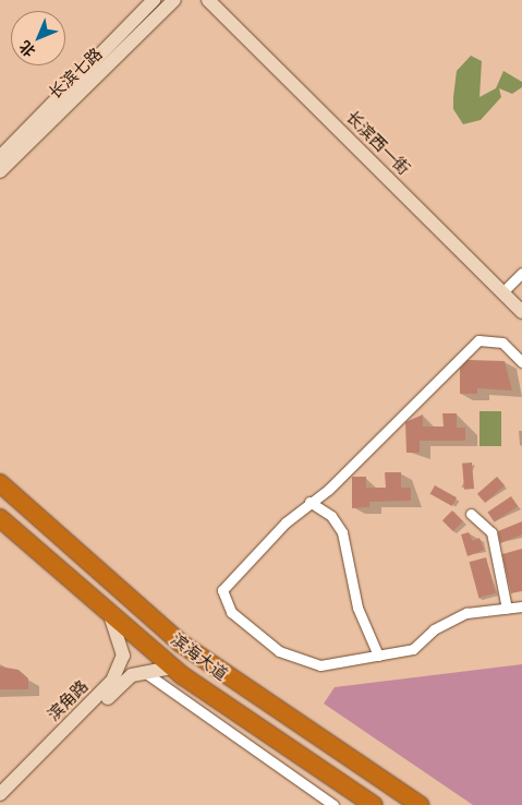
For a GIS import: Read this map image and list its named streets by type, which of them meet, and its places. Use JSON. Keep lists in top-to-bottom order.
{
  "streets": {
    "highway": ["滨海大道"],
    "street": ["长滨七路", "长滨西一街", "滨角路"]
  },
  "crossings": [
    ["滨海大道", "滨角路"]
  ],
  "north": "bottom left"
}
